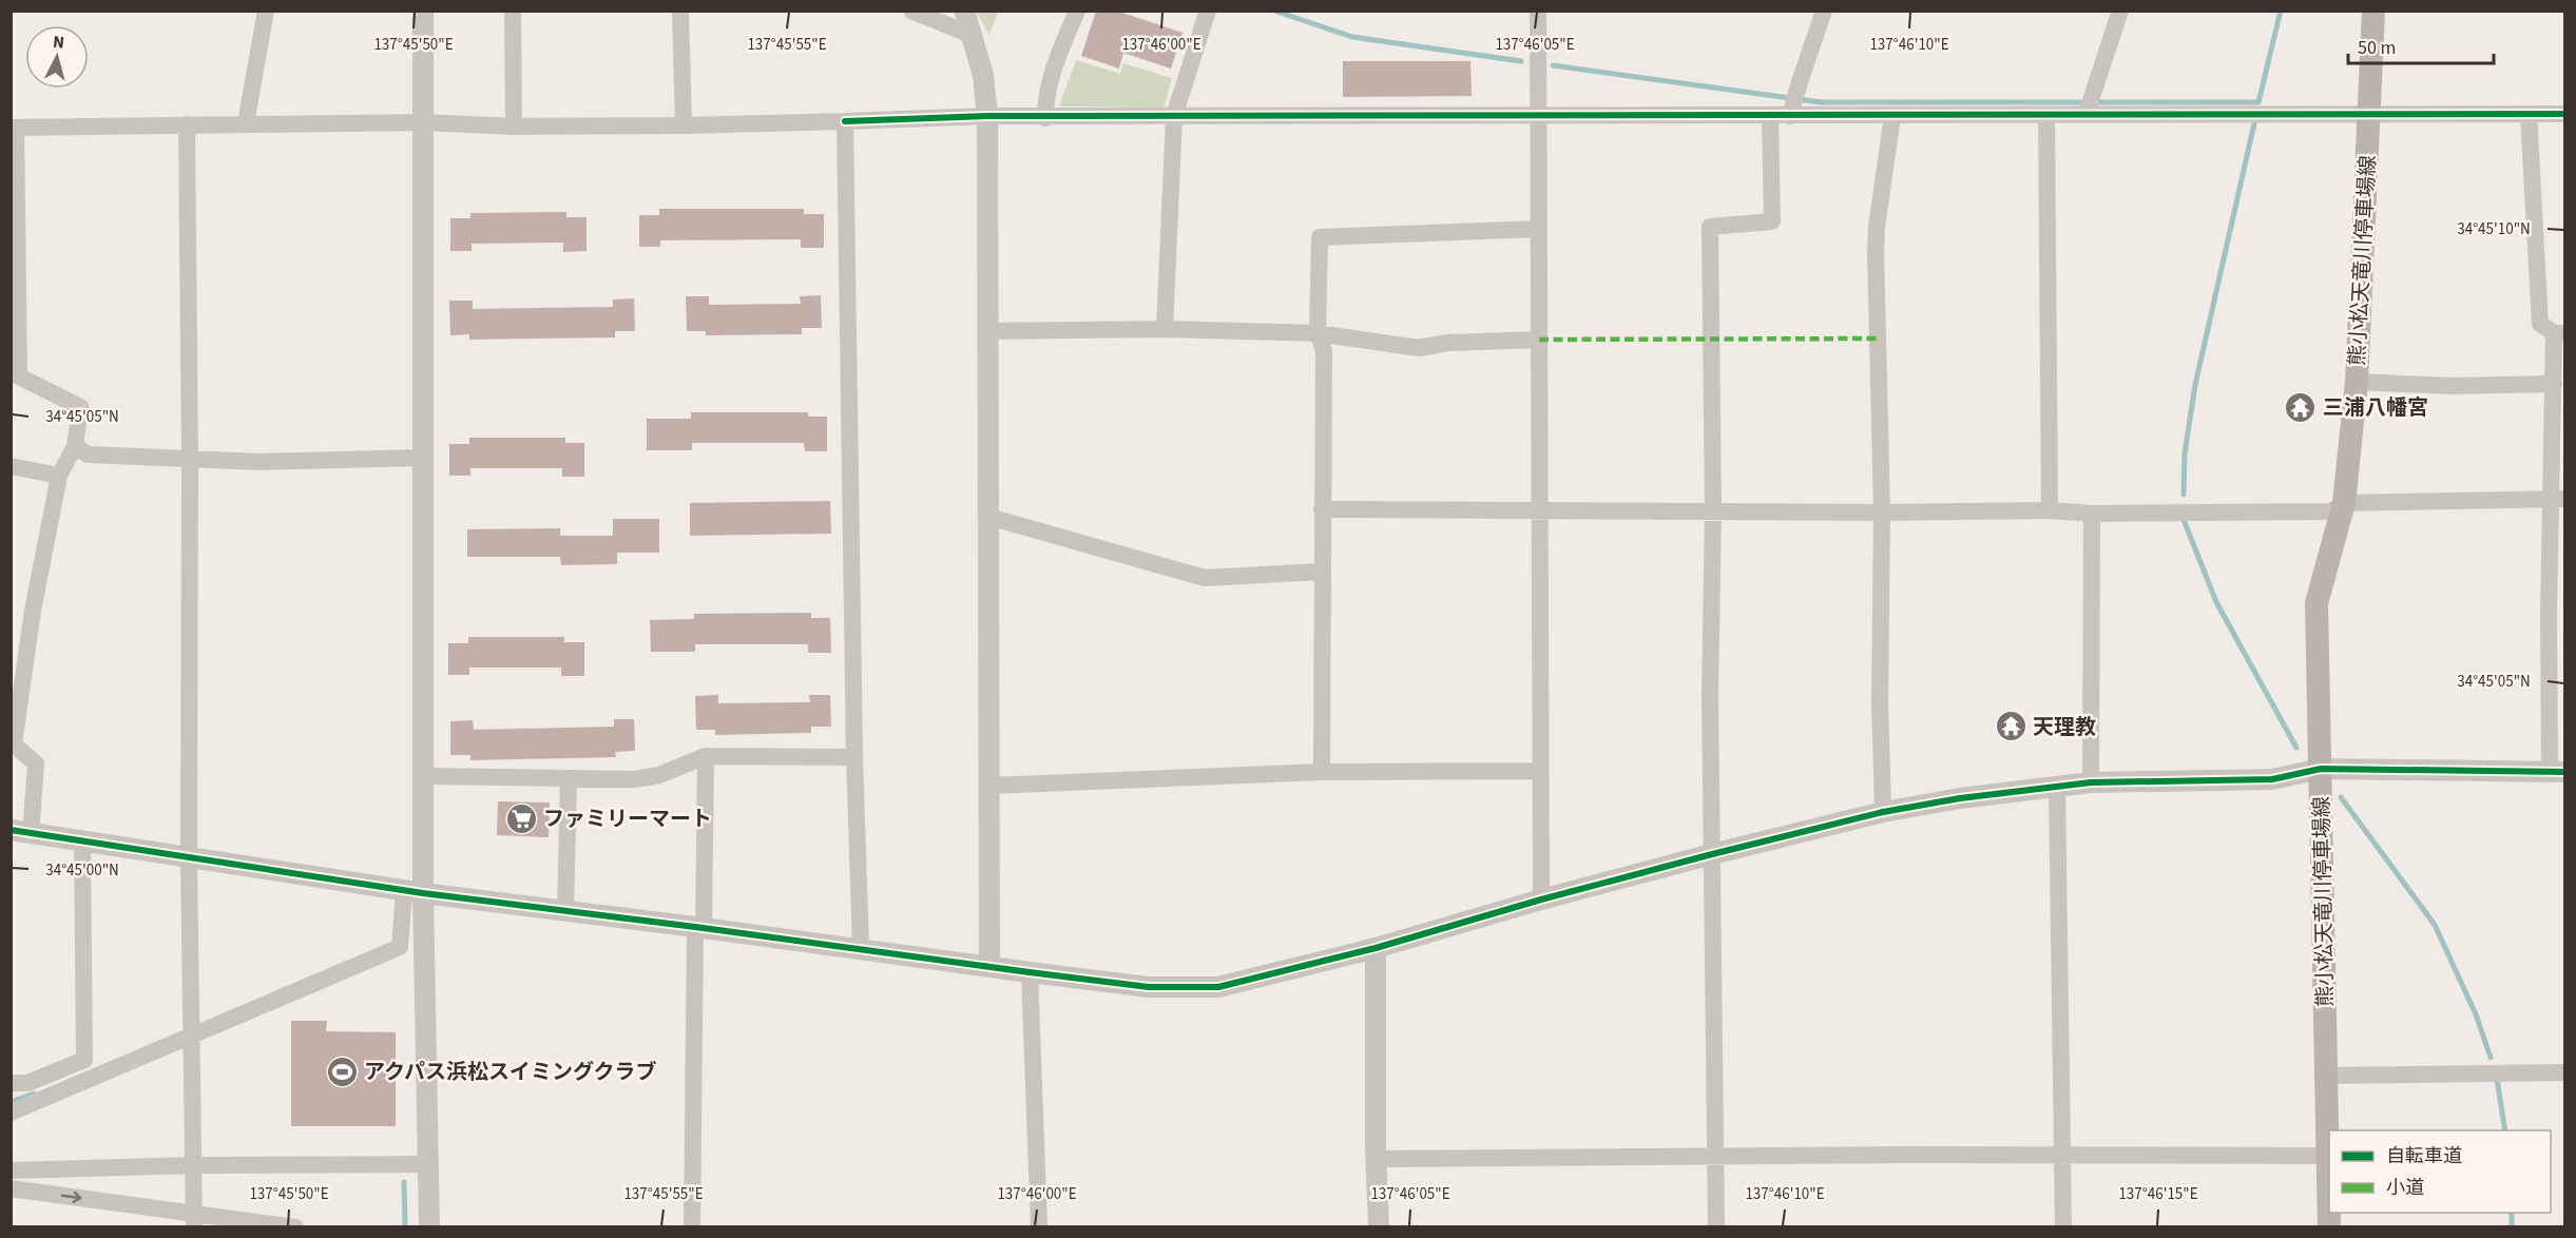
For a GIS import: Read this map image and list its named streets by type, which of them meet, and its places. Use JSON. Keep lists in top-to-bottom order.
{
  "streets": {
    "main road": ["熊小松天竜川停車場線"]
  },
  "places": {
    "temple": ["三浦八幡宮", "天理教"],
    "supermarket": ["ファミリーマート"],
    "sports": ["アクパス浜松スイミングクラブ"]
  },
  "legend": ["自転車道", "小道"],
  "scale_bar": "50 m",
  "north": "top",
  "coordinates": [
    "137°45'50\"E",
    "137°45'55\"E",
    "137°46'00\"E",
    "137°46'05\"E",
    "137°46'10\"E",
    "34°45'10\"N",
    "34°45'05\"N",
    "34°45'00\"N",
    "137°46'15\"E"
  ]
}
